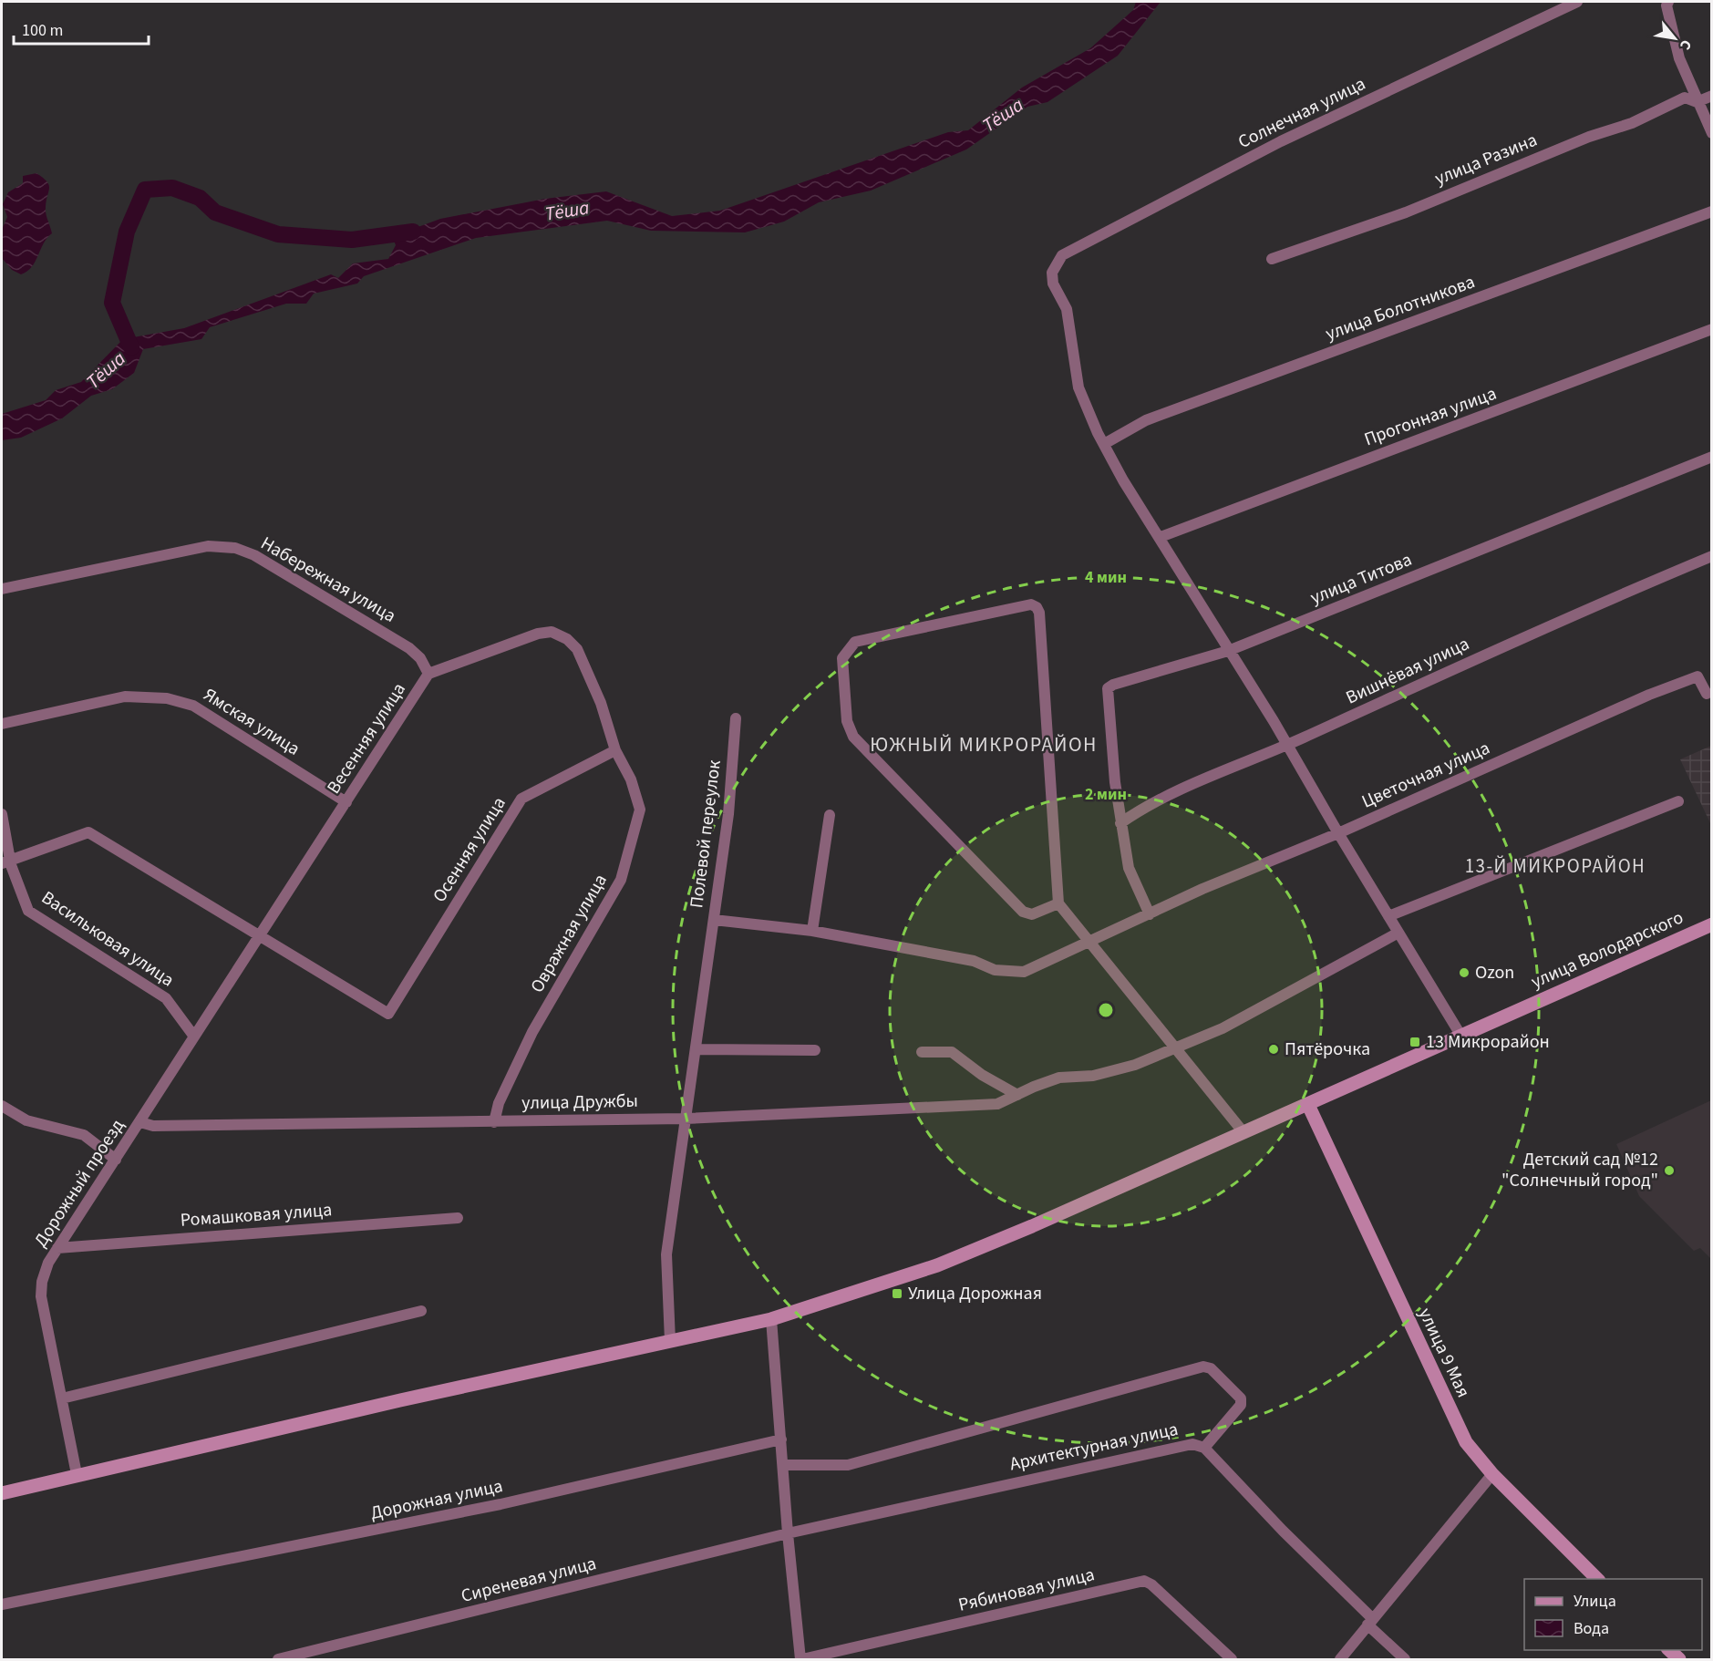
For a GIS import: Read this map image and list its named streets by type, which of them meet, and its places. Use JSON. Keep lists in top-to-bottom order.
{
  "streets": {
    "main road": ["улица Володарского", "улица 9 Мая"],
    "street": [
      "Солнечная улица",
      "улица Разина",
      "улица Болотникова",
      "Прогонная улица",
      "улица Титова",
      "Набережная улица",
      "Вишнёвая улица",
      "Ямская улица",
      "Весенняя улица",
      "Цветочная улица",
      "Полевой переулок",
      "Осенняя улица",
      "Овражная улица",
      "Васильковая улица",
      "улица Дружбы",
      "Дорожный проезд",
      "Ромашковая улица",
      "Архитектурная улица",
      "Дорожная улица",
      "Сиреневая улица",
      "Рябиновая улица"
    ]
  },
  "crossings": [
    ["Солнечная улица", "улица Болотникова"],
    ["улица Титова", "Вишнёвая улица"],
    ["Набережная улица", "Весенняя улица"],
    ["Ямская улица", "Весенняя улица"],
    ["Весенняя улица", "Осенняя улица"],
    ["Весенняя улица", "Овражная улица"],
    ["Весенняя улица", "Дорожный проезд"],
    ["Цветочная улица", "Полевой переулок"],
    ["Осенняя улица", "Овражная улица"],
    ["Осенняя улица", "Дорожный проезд"],
    ["Овражная улица", "улица Дружбы"],
    ["Васильковая улица", "Дорожный проезд"],
    ["улица Володарского", "Дорожный проезд"],
    ["улица Володарского", "улица 9 Мая"],
    ["улица Дружбы", "Дорожный проезд"],
    ["Дорожный проезд", "Ромашковая улица"],
    ["Архитектурная улица", "Сиреневая улица"]
  ],
  "districts": ["ЮЖНЫЙ МИКРОРАЙОН", "13-Й МИКРОРАЙОН"],
  "water": ["Тёша"],
  "places": {
    "other": ["Ozon", "Пятёрочка", "Детский сад №12 \"Солнечный город\""],
    "transit": ["13 Микрорайон", "Улица Дорожная"]
  },
  "legend": ["Улица", "Вода"],
  "scale_bar": "100 m",
  "north": "bottom right",
  "rings": ["4 мин", "2 мин"]
}
